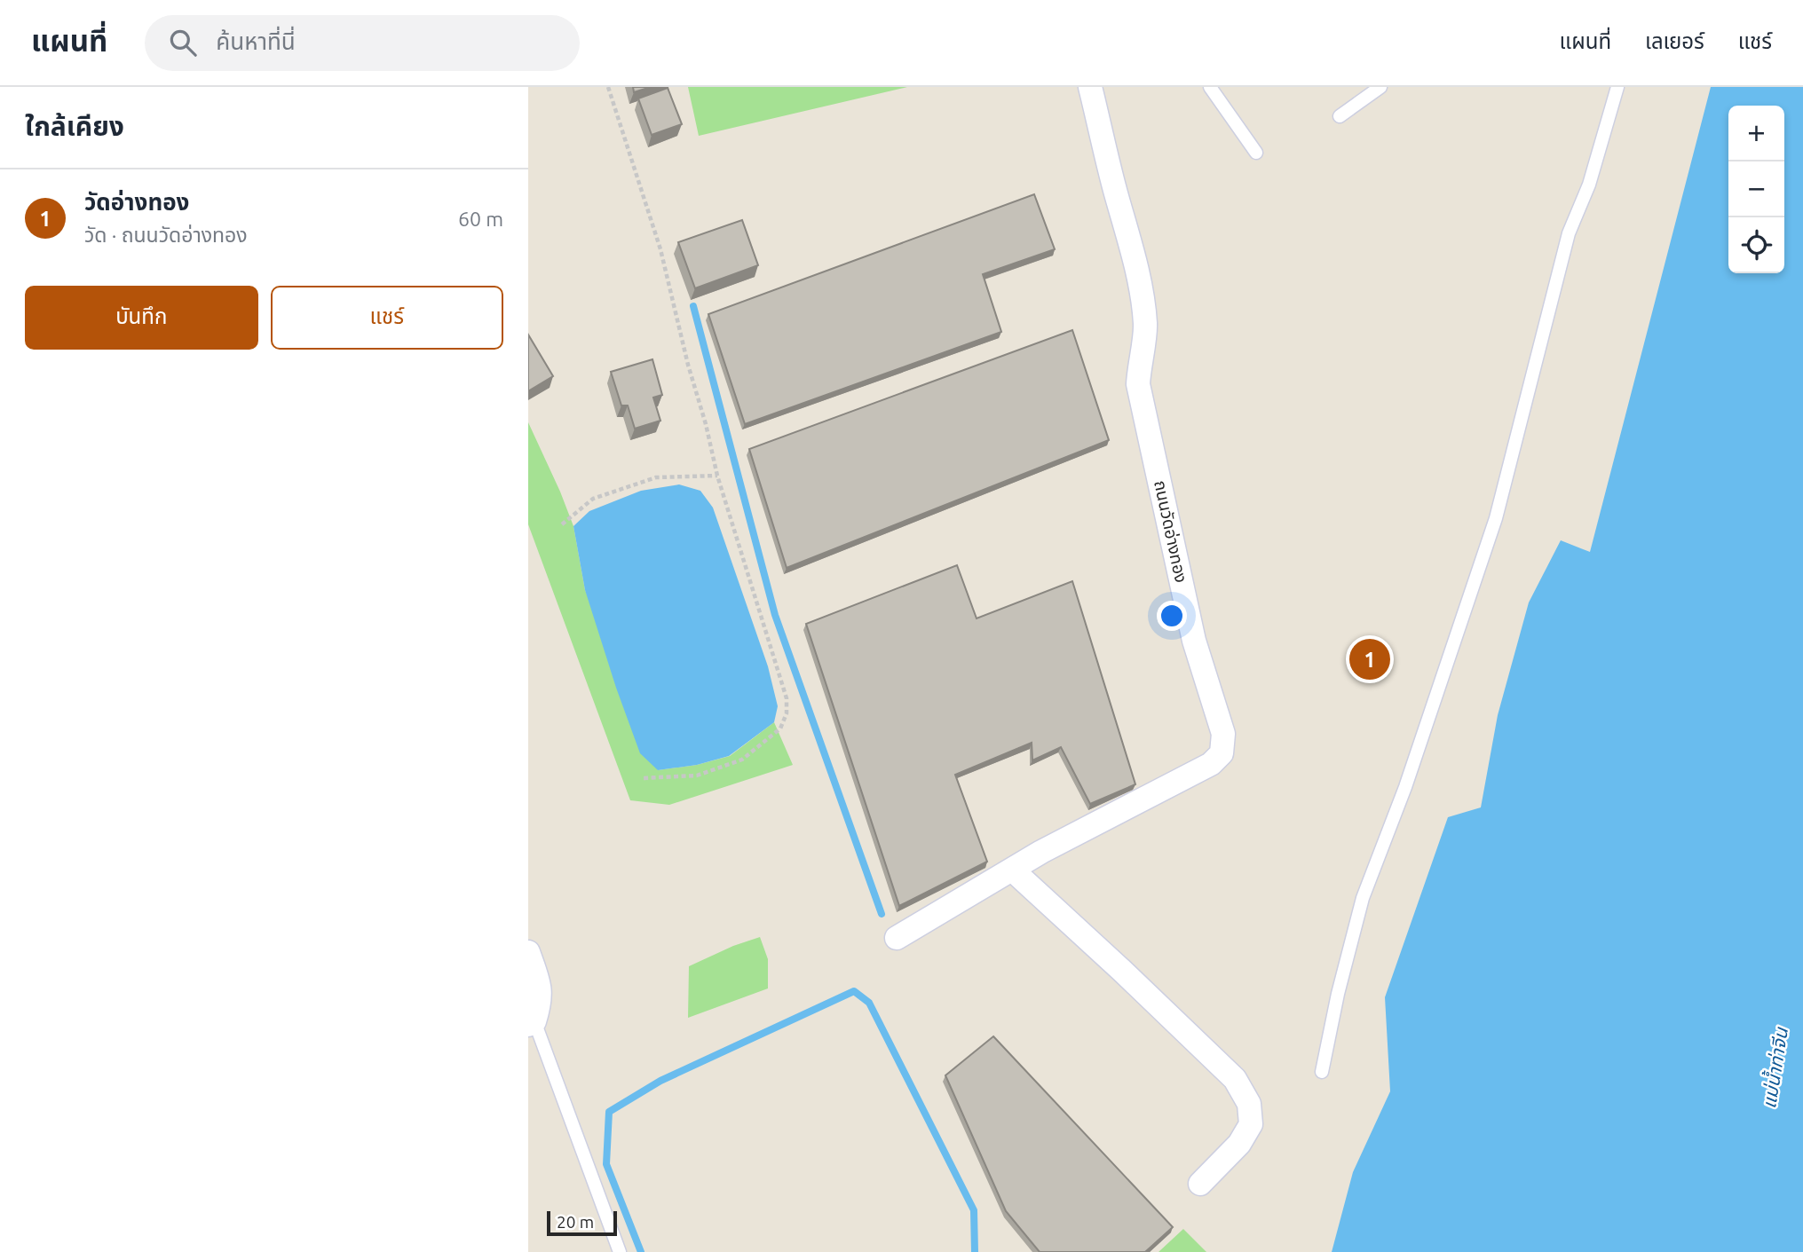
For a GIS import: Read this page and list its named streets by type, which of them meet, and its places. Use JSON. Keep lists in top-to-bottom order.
{
  "streets": {
    "street": ["ถนนวัดอ่างทอง"]
  },
  "water": ["แม่น้ำท่าจีน"],
  "scale_bar": "20 m",
  "page": {
    "header": "แผนที่",
    "search": "ค้นหาที่นี่",
    "nav": ["แผนที่", "เลเยอร์", "แชร์"],
    "heading": "ใกล้เคียง",
    "map_buttons": ["+", "−"],
    "list": [
      {
        "mark": "1",
        "name": "วัดอ่างทอง",
        "note": "วัด · ถนนวัดอ่างทอง",
        "value": "60 m"
      }
    ],
    "buttons": ["บันทึก", "แชร์"],
    "pins": "1",
    "scale": "20 m"
  }
}
